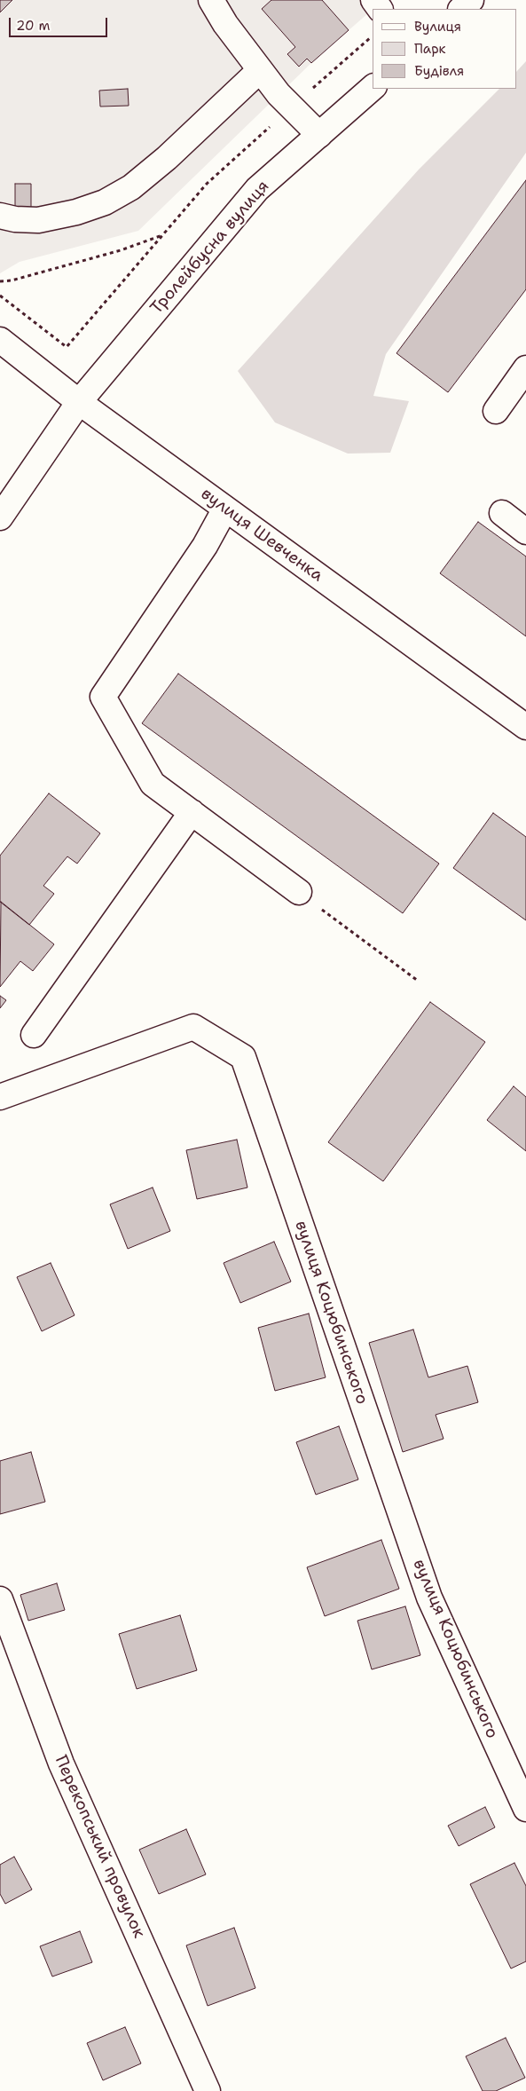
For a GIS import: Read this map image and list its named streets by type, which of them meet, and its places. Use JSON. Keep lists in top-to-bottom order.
{
  "streets": {
    "street": [
      "Тролейбусна вулиця",
      "вулиця Шевченка",
      "вулиця Коцюбинського",
      "Перекопський провулок"
    ]
  },
  "crossings": [
    ["Тролейбусна вулиця", "вулиця Шевченка"]
  ],
  "legend": ["Вулиця", "Парк", "Будівля"],
  "scale_bar": "20 m"
}
